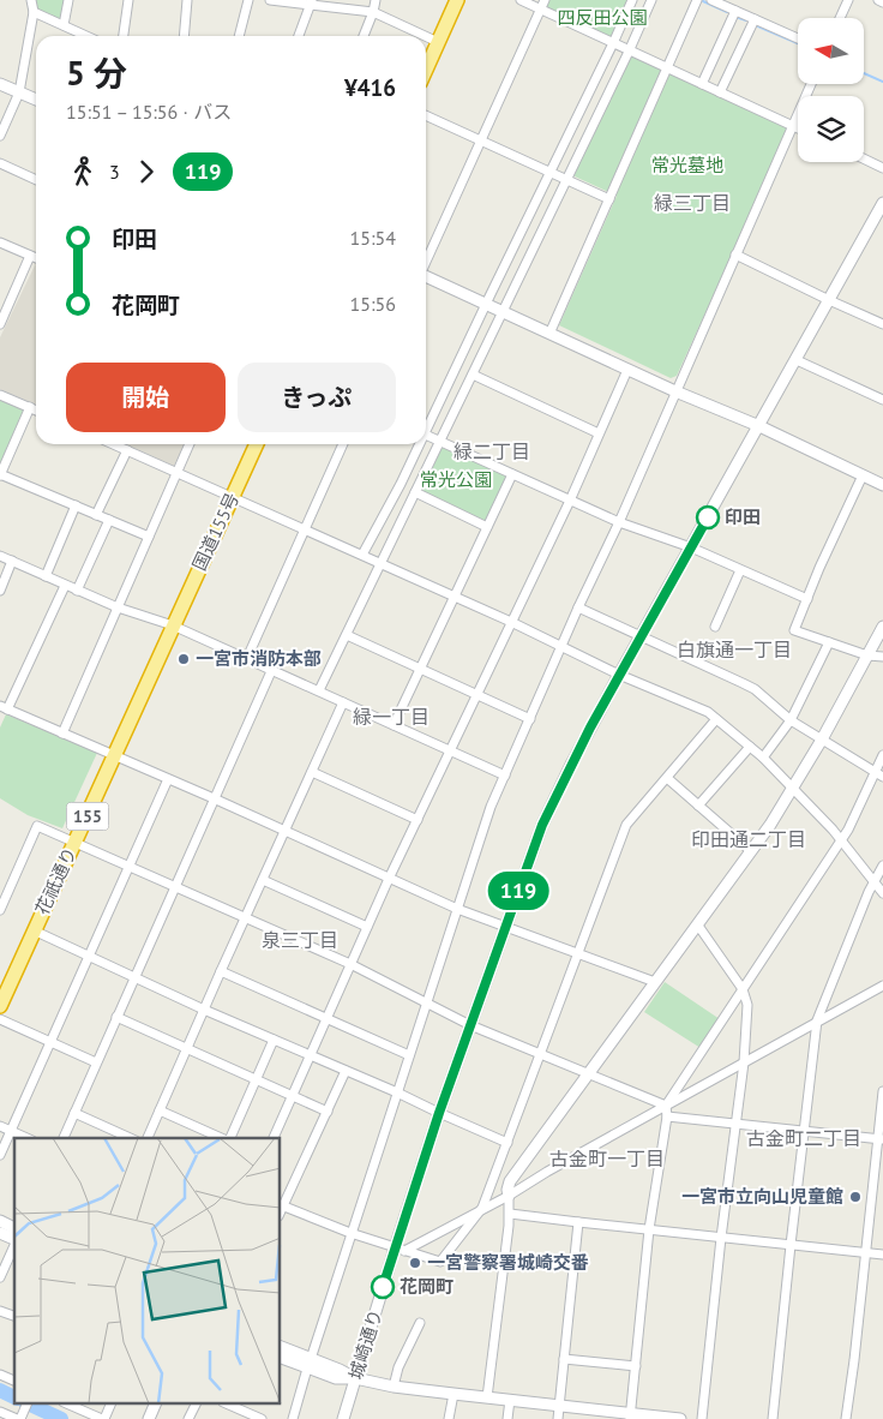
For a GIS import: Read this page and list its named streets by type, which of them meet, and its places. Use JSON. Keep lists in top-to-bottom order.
{
  "streets": {
    "highway": ["国道155号", "155", "花祇通り"],
    "street": ["城崎通り"]
  },
  "crossings": [
    ["国道155号", "花祇通り"]
  ],
  "districts": [
    "緑三丁目",
    "緑二丁目",
    "白旗通一丁目",
    "緑一丁目",
    "印田通二丁目",
    "泉三丁目",
    "古金町二丁目",
    "古金町一丁目"
  ],
  "parks": ["四反田公園", "常光墓地", "常光公園"],
  "places": [
    "印田",
    "一宮市消防本部",
    "一宮市立向山児童館",
    "一宮警察署城崎交番",
    "花岡町"
  ],
  "lines": ["bus line 119"],
  "north": "left",
  "page": {
    "on_map": "119",
    "heading": ["5 分", "15:51 – 15:56 · バス", "¥416"],
    "legs": ["3", "119"],
    "list": [
      {
        "name": "印田",
        "value": "15:54"
      },
      {
        "name": "花岡町",
        "value": "15:56"
      }
    ],
    "buttons": ["開始", "きっぷ"]
  }
}
